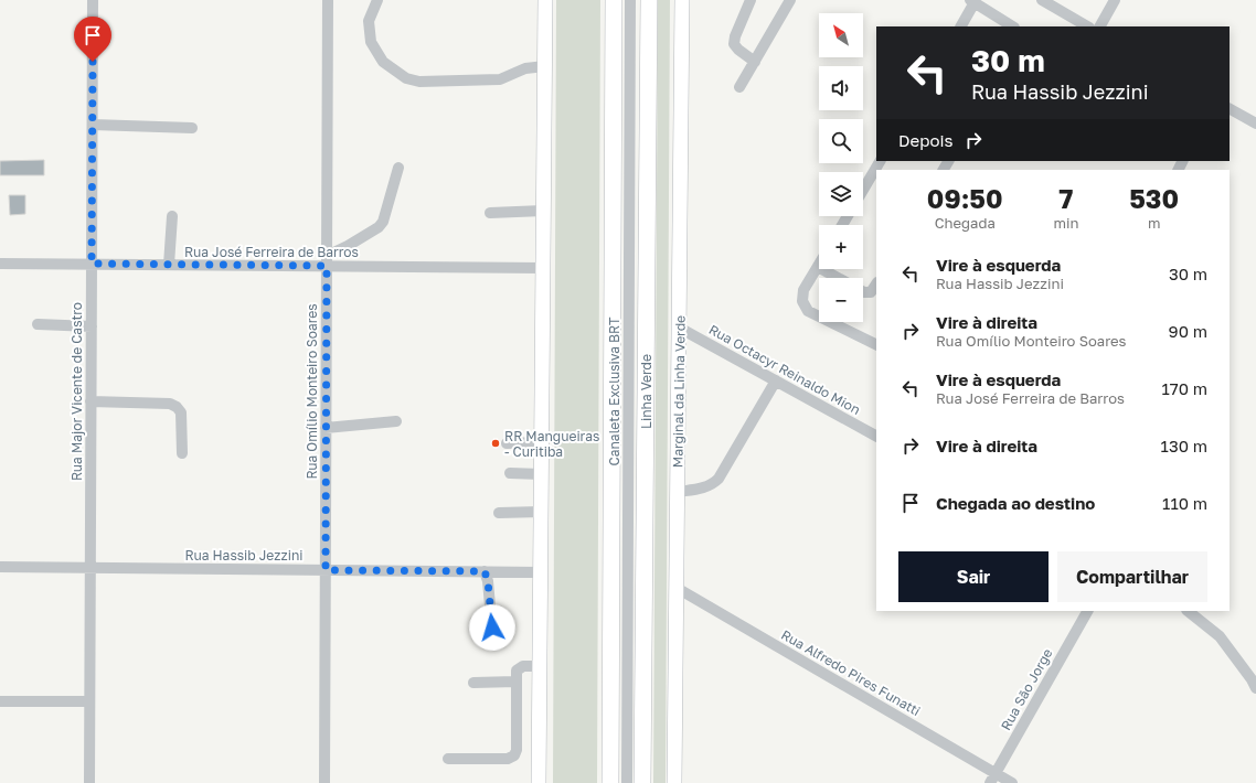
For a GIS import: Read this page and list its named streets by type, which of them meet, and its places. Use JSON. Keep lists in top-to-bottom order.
{
  "streets": {
    "highway": ["Linha Verde"],
    "main road": ["Marginal da Linha Verde"],
    "street": [
      "Rua José Ferreira de Barros",
      "Rua Octacyr Reinaldo Mion",
      "Rua Major Vicente de Castro",
      "Rua Omílio Monteiro Soares",
      "Canaleta Exclusiva BRT",
      "Rua Hassib Jezzini",
      "Rua Alfredo Pires Funatti",
      "Rua São Jorge"
    ]
  },
  "crossings": [
    ["Rua José Ferreira de Barros", "Rua Major Vicente de Castro"],
    ["Rua José Ferreira de Barros", "Rua Omílio Monteiro Soares"],
    ["Rua Octacyr Reinaldo Mion", "Marginal da Linha Verde"],
    ["Rua Major Vicente de Castro", "Rua Hassib Jezzini"],
    ["Rua Omílio Monteiro Soares", "Rua Hassib Jezzini"],
    ["Marginal da Linha Verde", "Rua Alfredo Pires Funatti"],
    ["Rua Alfredo Pires Funatti", "Rua São Jorge"]
  ],
  "places": ["RR Mangueiras - Curitiba"],
  "north": "top left",
  "page": {
    "map_buttons": ["+", "−"],
    "turn": ["30 m", "Rua Hassib Jezzini"],
    "then": "Depois",
    "eta": [
      "09:50",
      "Chegada",
      "7",
      "min",
      "530",
      "m"
    ],
    "list": [
      {
        "name": "Vire à esquerda",
        "note": "Rua Hassib Jezzini",
        "value": "30 m"
      },
      {
        "name": "Vire à direita",
        "note": "Rua Omílio Monteiro Soares",
        "value": "90 m"
      },
      {
        "name": "Vire à esquerda",
        "note": "Rua José Ferreira de Barros",
        "value": "170 m"
      },
      {
        "name": "Vire à direita",
        "value": "130 m"
      },
      {
        "name": "Chegada ao destino",
        "value": "110 m"
      }
    ],
    "buttons": ["Sair", "Compartilhar"]
  }
}
